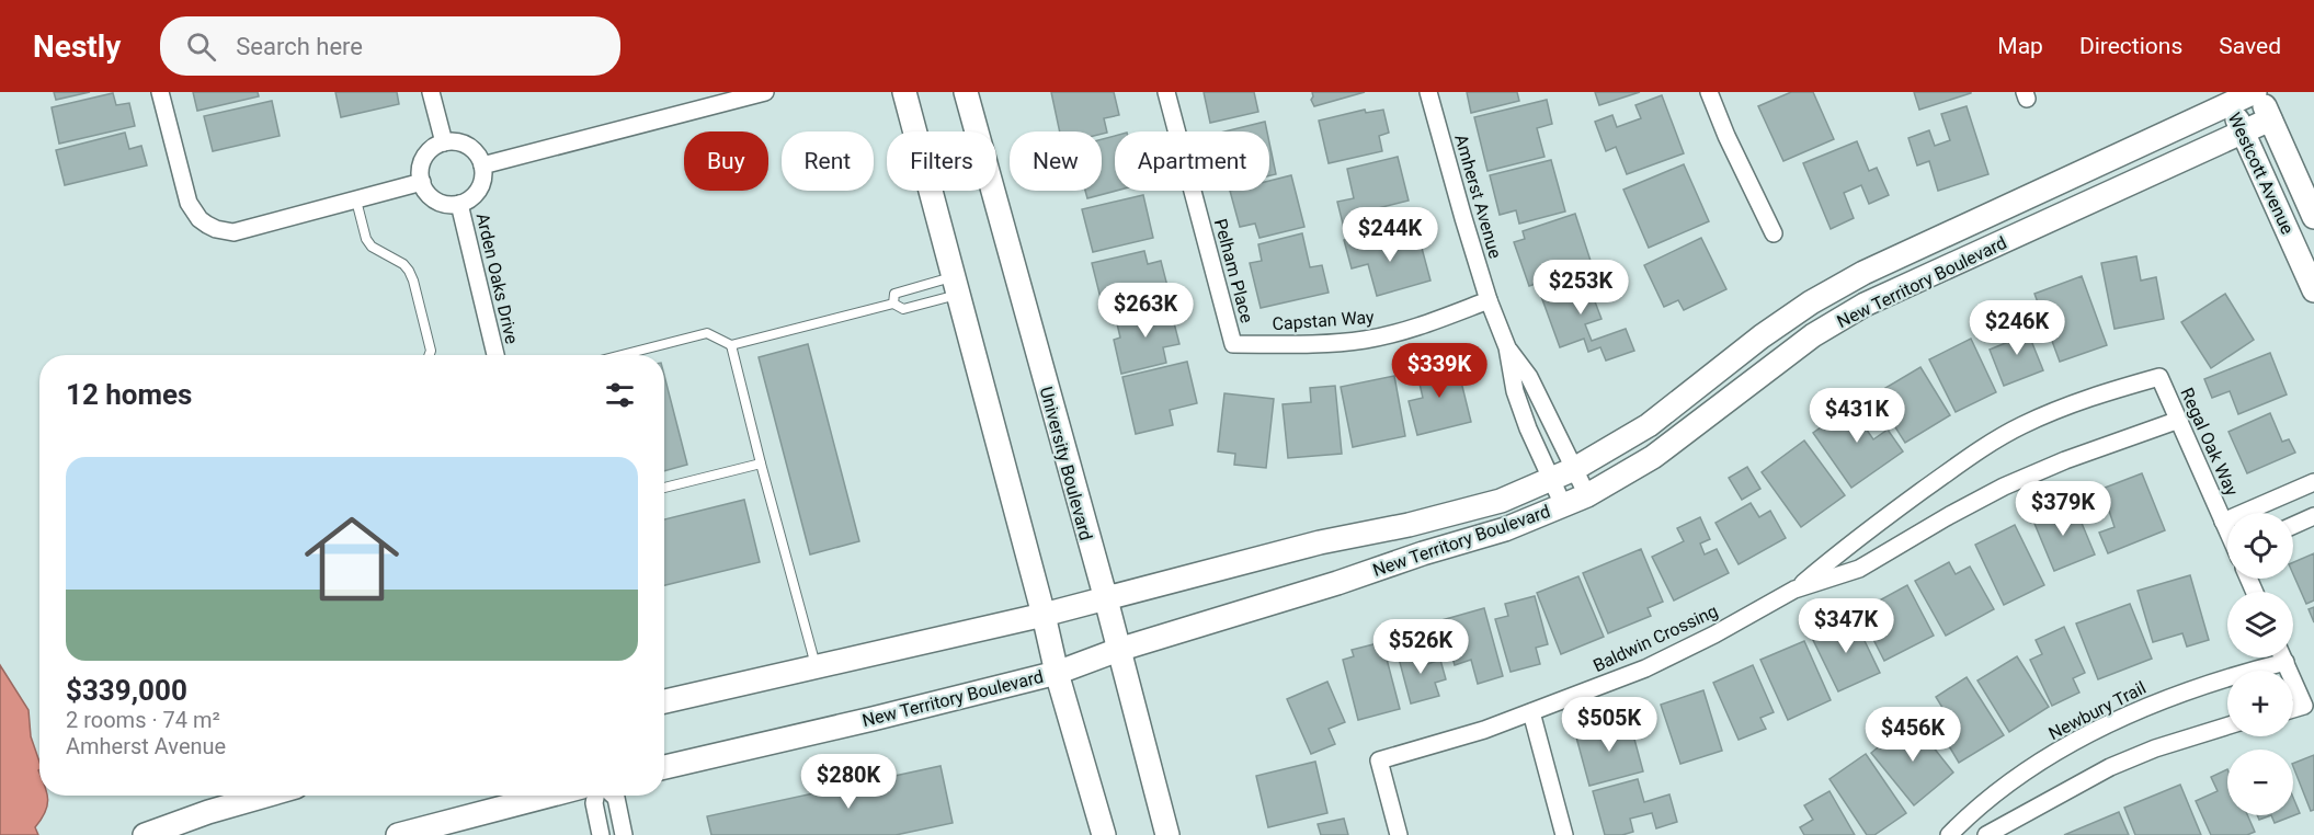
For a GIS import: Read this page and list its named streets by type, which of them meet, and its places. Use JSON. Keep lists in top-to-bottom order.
{
  "streets": {
    "street": [
      "Westcott Avenue",
      "Amherst Avenue",
      "Pelham Place",
      "Arden Oaks Drive",
      "New Territory Boulevard",
      "Capstan Way",
      "Regal Oak Way",
      "University Boulevard",
      "Baldwin Crossing",
      "Newbury Trail"
    ]
  },
  "crossings": [
    ["Westcott Avenue", "New Territory Boulevard"],
    ["Amherst Avenue", "New Territory Boulevard"],
    ["Amherst Avenue", "Capstan Way"],
    ["Pelham Place", "Capstan Way"],
    ["New Territory Boulevard", "University Boulevard"],
    ["Regal Oak Way", "Baldwin Crossing"]
  ],
  "page": {
    "header": "Nestly",
    "search": "Search here",
    "nav": ["Map", "Directions", "Saved"],
    "chip": [
      "Buy",
      "Rent",
      "Filters",
      "New",
      "Apartment"
    ],
    "price": [
      "$244K",
      "$253K",
      "$263K",
      "$246K",
      "$339K",
      "$431K",
      "$379K",
      "$347K",
      "$526K",
      "$505K",
      "$456K",
      "$280K"
    ],
    "heading": "12 homes",
    "list": [
      {
        "name": "$339,000",
        "note": "2 rooms · 74 m² · Amherst Avenue"
      }
    ],
    "map_buttons": ["+", "−"]
  }
}
